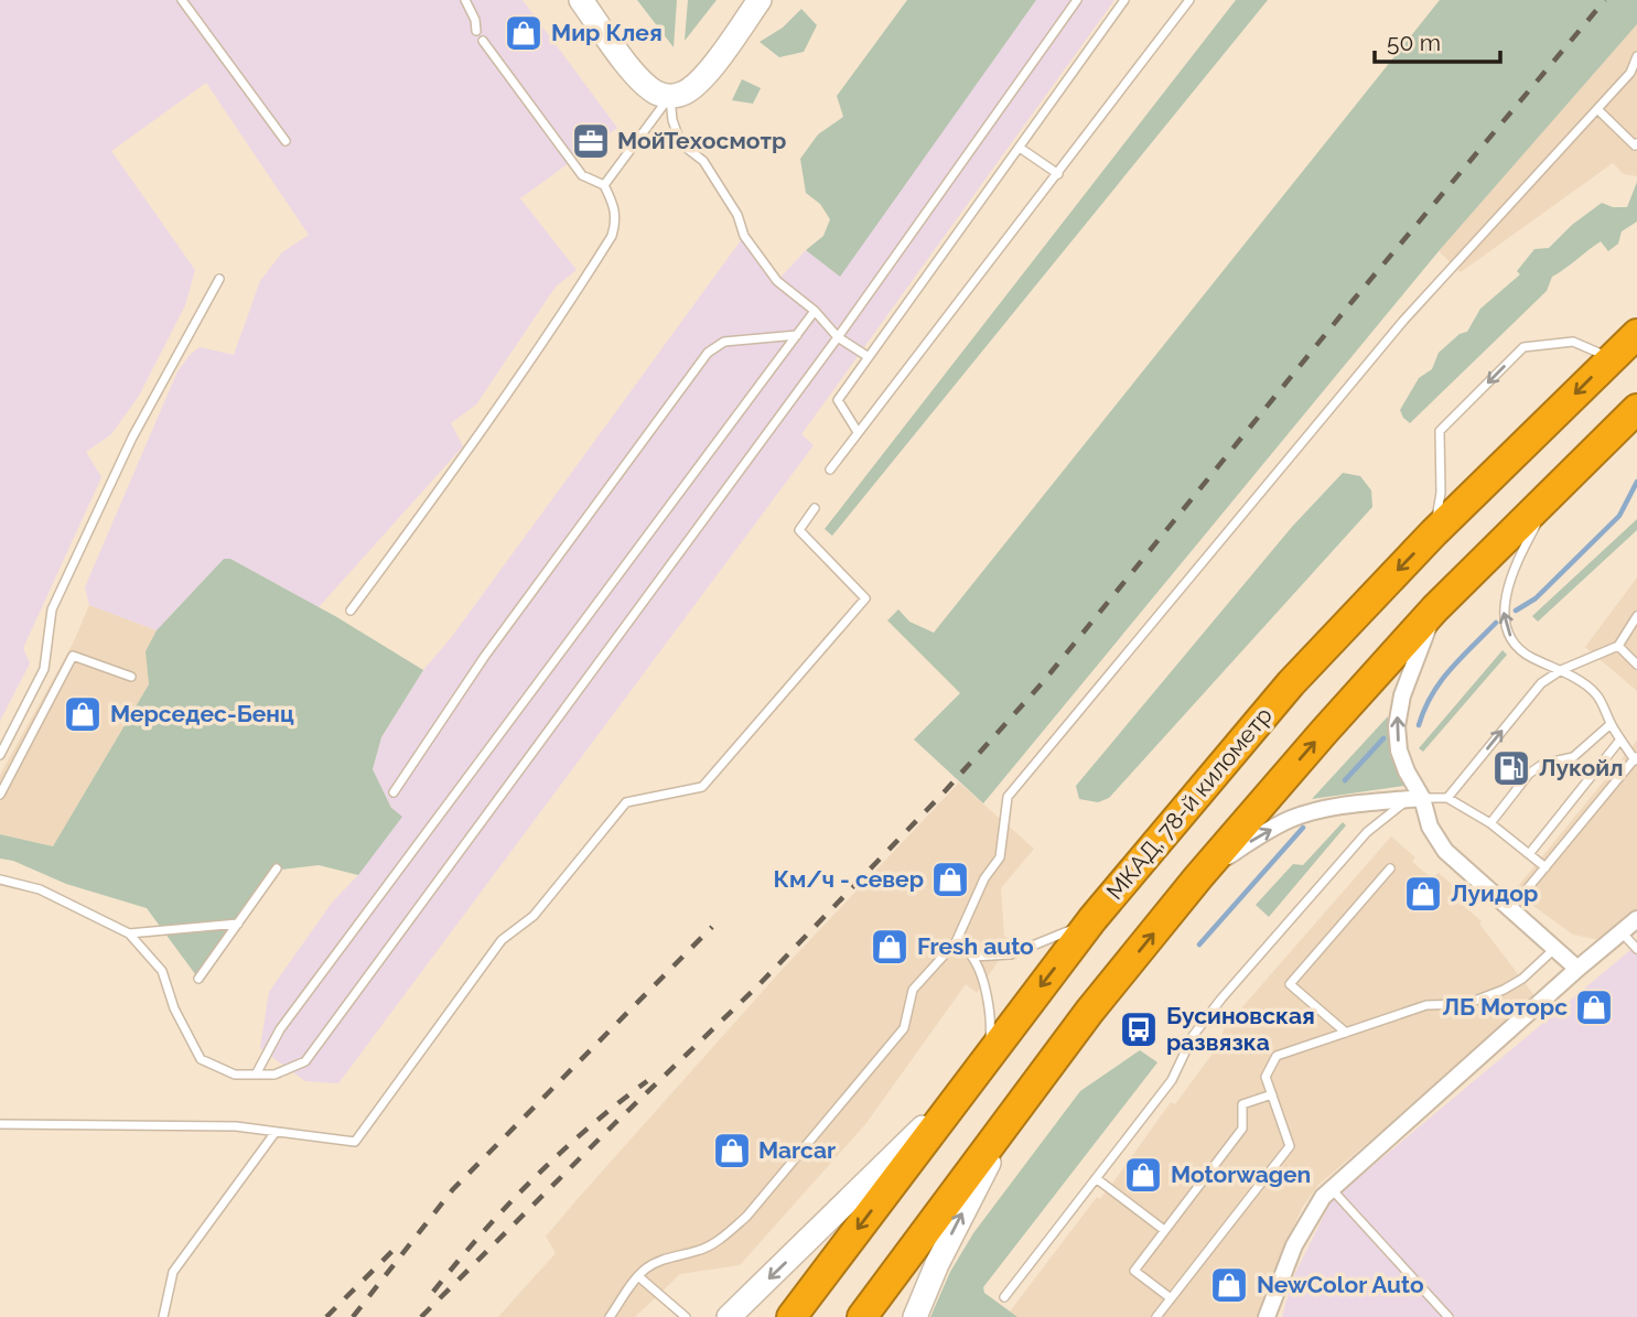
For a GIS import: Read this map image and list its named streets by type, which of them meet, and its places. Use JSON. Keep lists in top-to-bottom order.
{
  "streets": {
    "highway": ["МКАД, 78-й километр"]
  },
  "places": {
    "shop": [
      "Мир Клея",
      "Мерседес-Бенц",
      "Км/ч - север",
      "Луидор",
      "Fresh auto",
      "ЛБ Моторс",
      "Marcar",
      "Motorwagen",
      "NewColor Auto"
    ],
    "office": ["МойТехосмотр"],
    "fuel station": ["Лукойл"],
    "bus stop": ["Бусиновская развязка"]
  },
  "scale_bar": "50 m"
}
